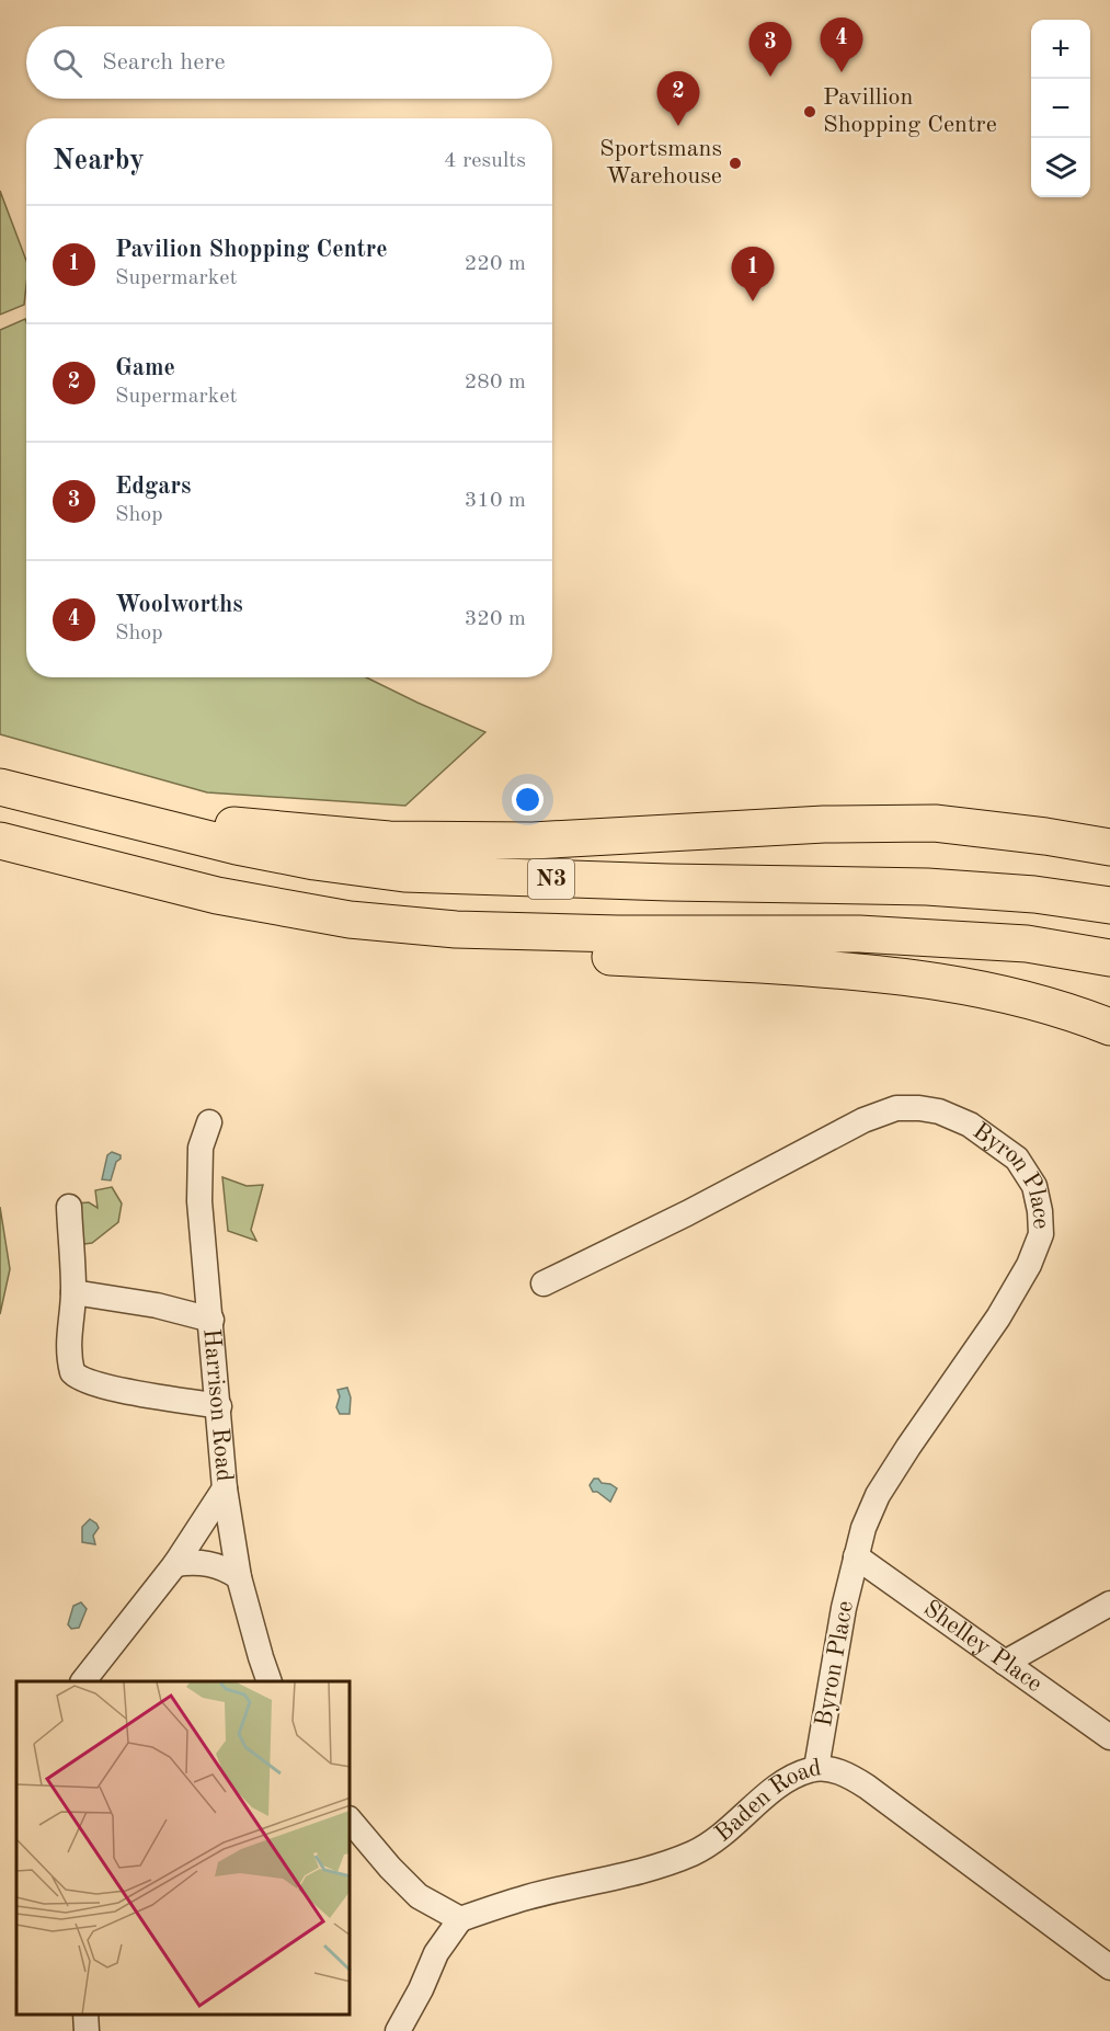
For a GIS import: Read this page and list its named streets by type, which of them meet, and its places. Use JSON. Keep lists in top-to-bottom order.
{
  "streets": {
    "highway": ["N3"],
    "street": [
      "Byron Place",
      "Harrison Road",
      "Shelley Place",
      "Baden Road"
    ]
  },
  "crossings": [
    ["Byron Place", "Shelley Place"],
    ["Byron Place", "Baden Road"]
  ],
  "places": ["Pavillion Shopping Centre", "Sportsmans Warehouse"],
  "page": {
    "pins": [
      "4",
      "3",
      "2",
      "1"
    ],
    "map_buttons": ["+", "−"],
    "search": "Search here",
    "heading": ["Nearby", "4 results"],
    "list": [
      {
        "mark": "1",
        "name": "Pavilion Shopping Centre",
        "note": "Supermarket",
        "value": "220 m"
      },
      {
        "mark": "2",
        "name": "Game",
        "note": "Supermarket",
        "value": "280 m"
      },
      {
        "mark": "3",
        "name": "Edgars",
        "note": "Shop",
        "value": "310 m"
      },
      {
        "mark": "4",
        "name": "Woolworths",
        "note": "Shop",
        "value": "320 m"
      }
    ]
  }
}
